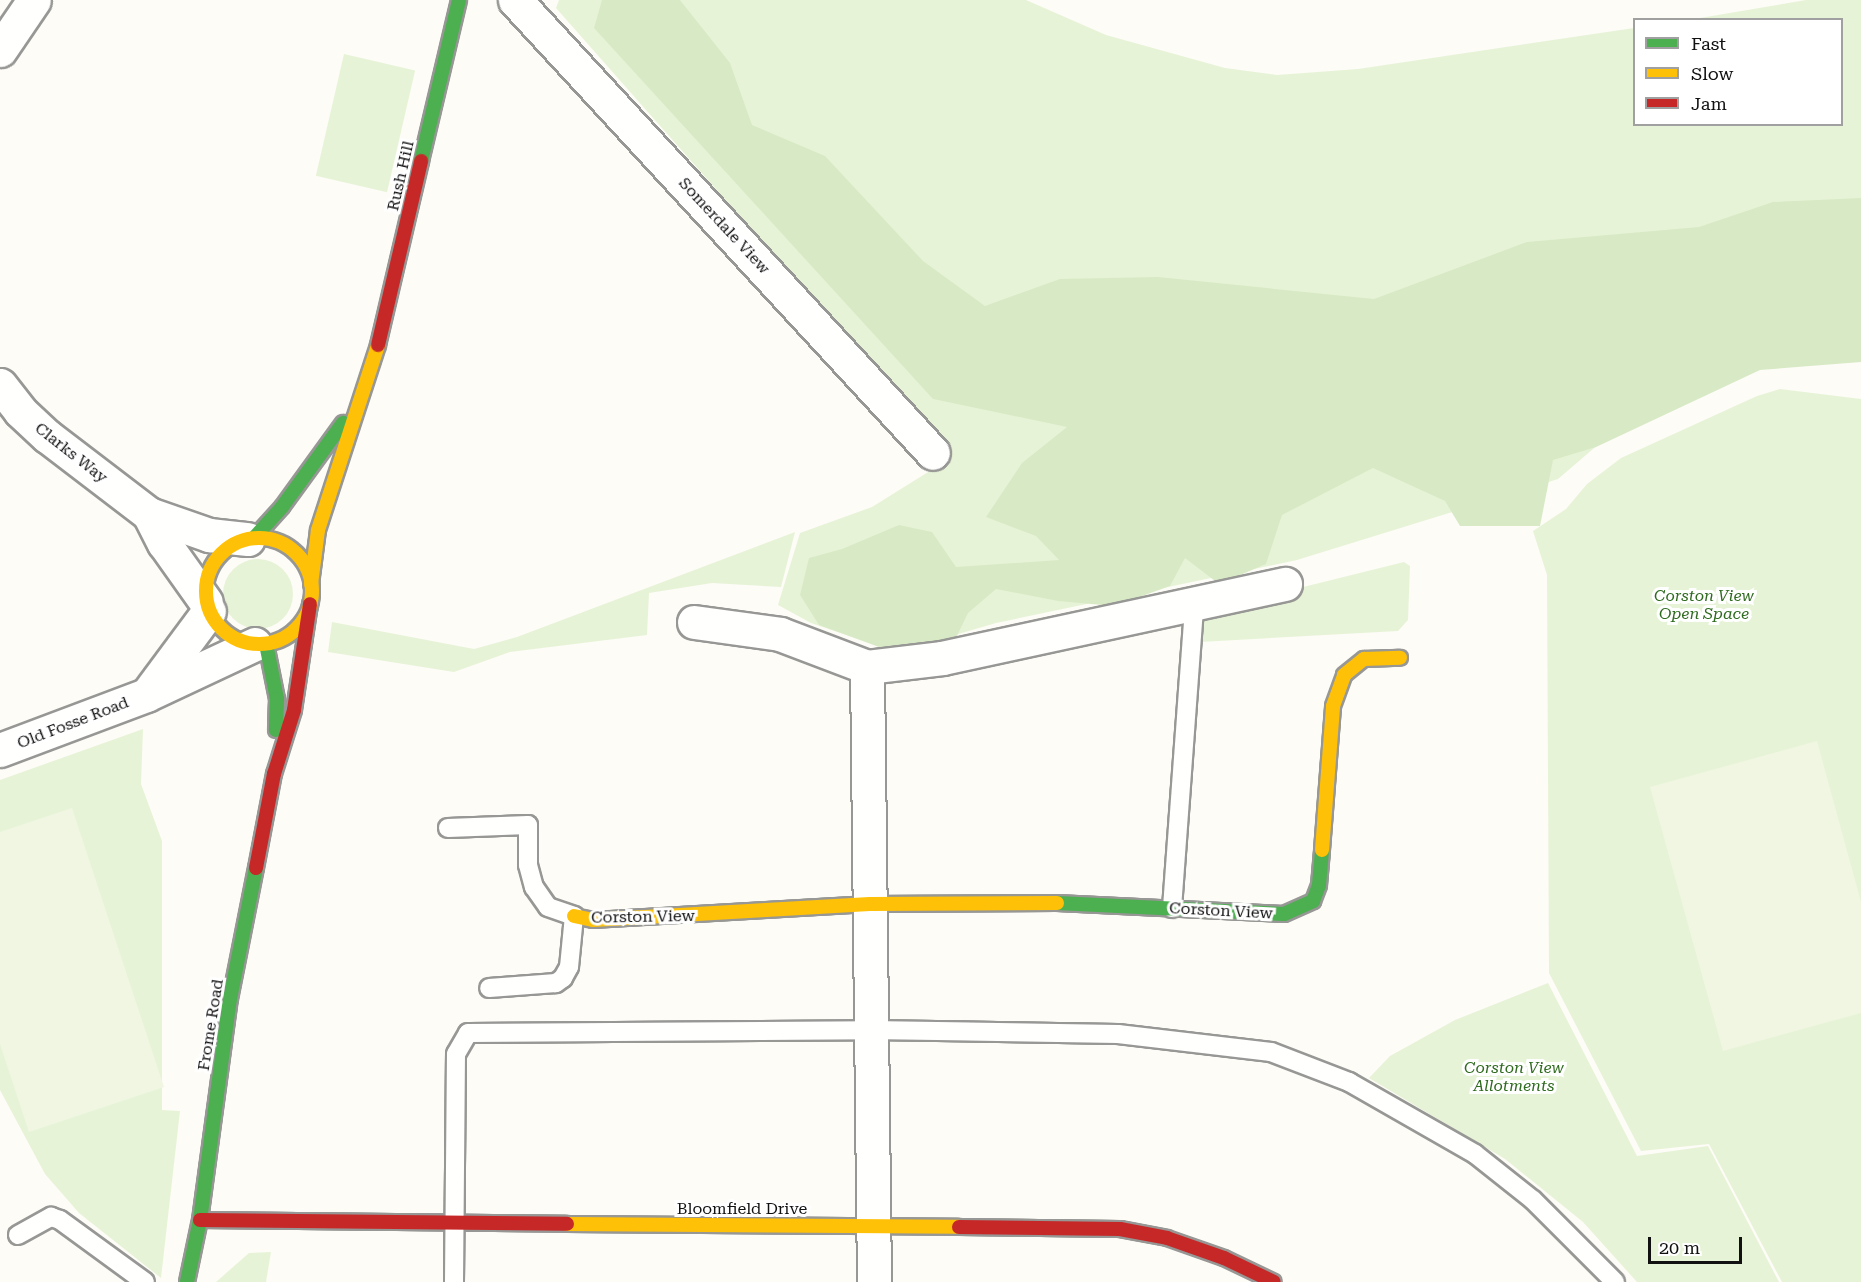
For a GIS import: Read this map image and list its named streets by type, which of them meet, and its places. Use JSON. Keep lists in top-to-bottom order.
{
  "streets": {
    "street": [
      "Rush Hill",
      "Somerdale View",
      "Clarks Way",
      "Old Fosse Road",
      "Corston View",
      "Frome Road",
      "Bloomfield Drive"
    ]
  },
  "crossings": [
    ["Rush Hill", "Clarks Way"],
    ["Rush Hill", "Old Fosse Road"],
    ["Rush Hill", "Frome Road"],
    ["Clarks Way", "Old Fosse Road"],
    ["Clarks Way", "Frome Road"],
    ["Old Fosse Road", "Frome Road"],
    ["Frome Road", "Bloomfield Drive"]
  ],
  "parks": ["Corston View Open Space", "Corston View Allotments"],
  "legend": ["Fast", "Slow", "Jam"],
  "scale_bar": "20 m"
}
